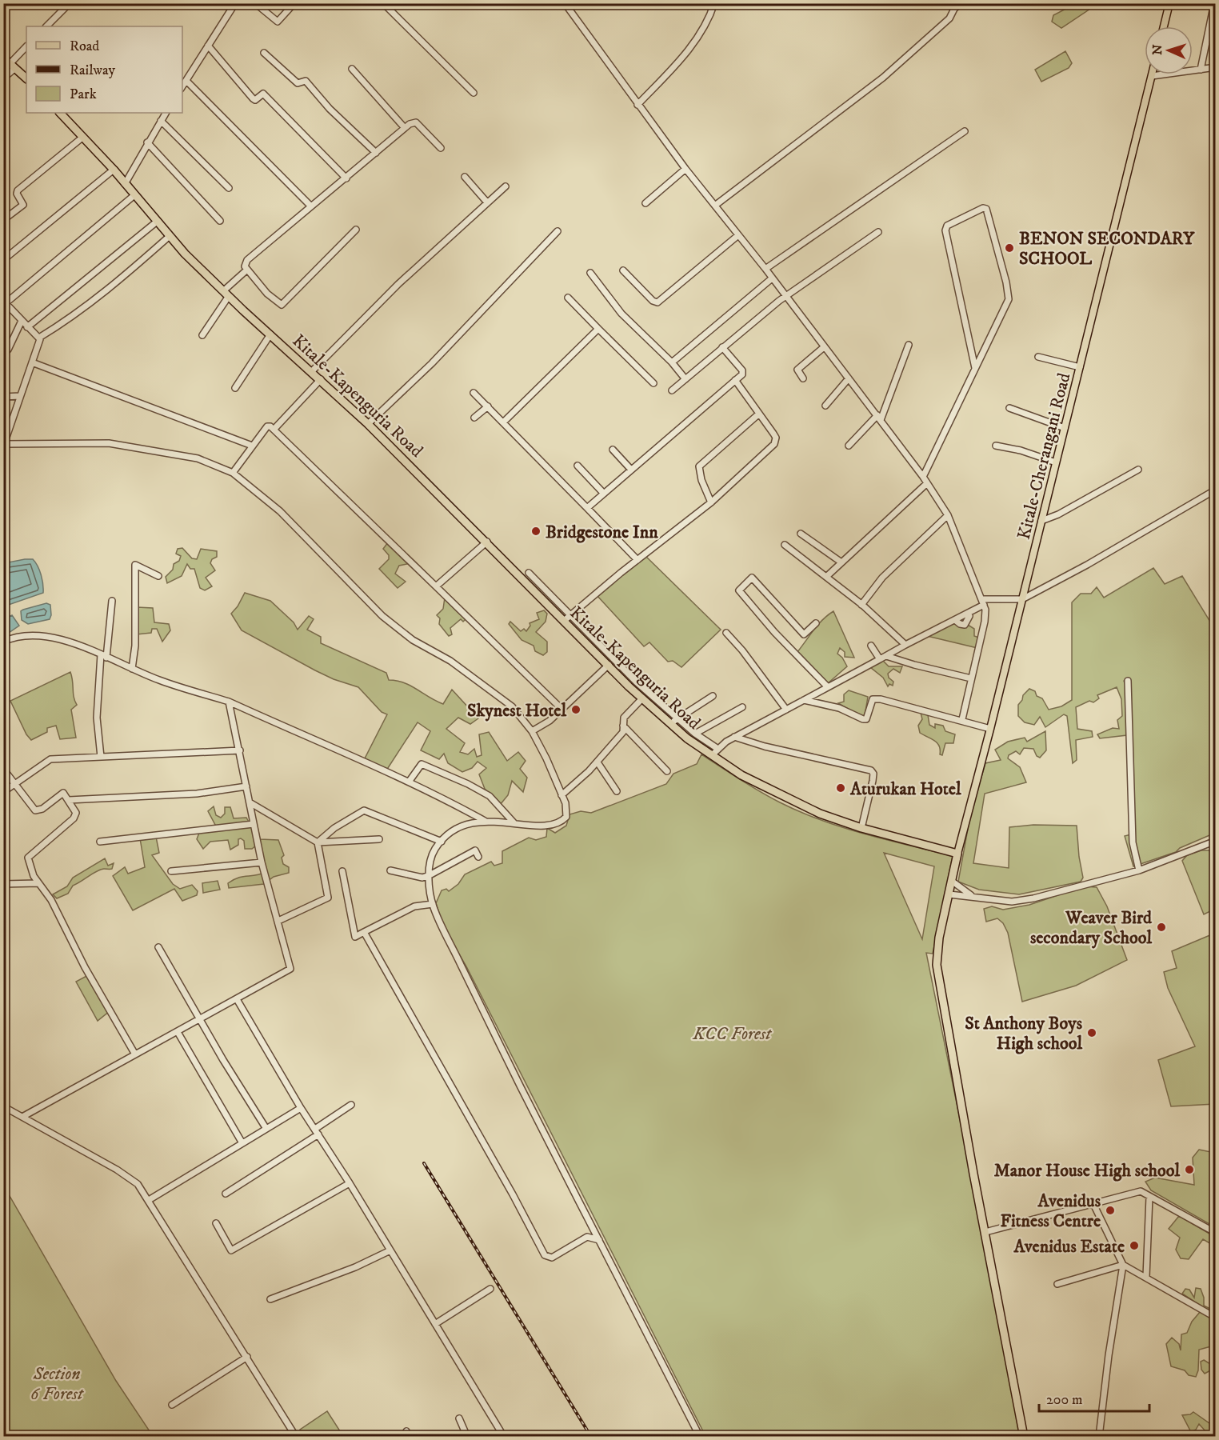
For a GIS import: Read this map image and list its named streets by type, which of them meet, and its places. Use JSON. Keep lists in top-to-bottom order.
{
  "streets": {
    "highway": ["Kitale-Kapenguria Road"],
    "main road": ["Kitale-Cherangani Road"]
  },
  "crossings": [
    ["Kitale-Kapenguria Road", "Kitale-Cherangani Road"]
  ],
  "parks": ["KCC Forest", "Section 6 Forest"],
  "places": [
    "BENON SECONDARY SCHOOL",
    "Bridgestone Inn",
    "Skynest Hotel",
    "Aturukan Hotel",
    "Weaver Bird secondary School",
    "St Anthony Boys High school",
    "Manor House High school",
    "Avenidus Fitness Centre",
    "Avenidus Estate"
  ],
  "legend": ["Road", "Railway", "Park"],
  "scale_bar": "200 m",
  "north": "left"
}
